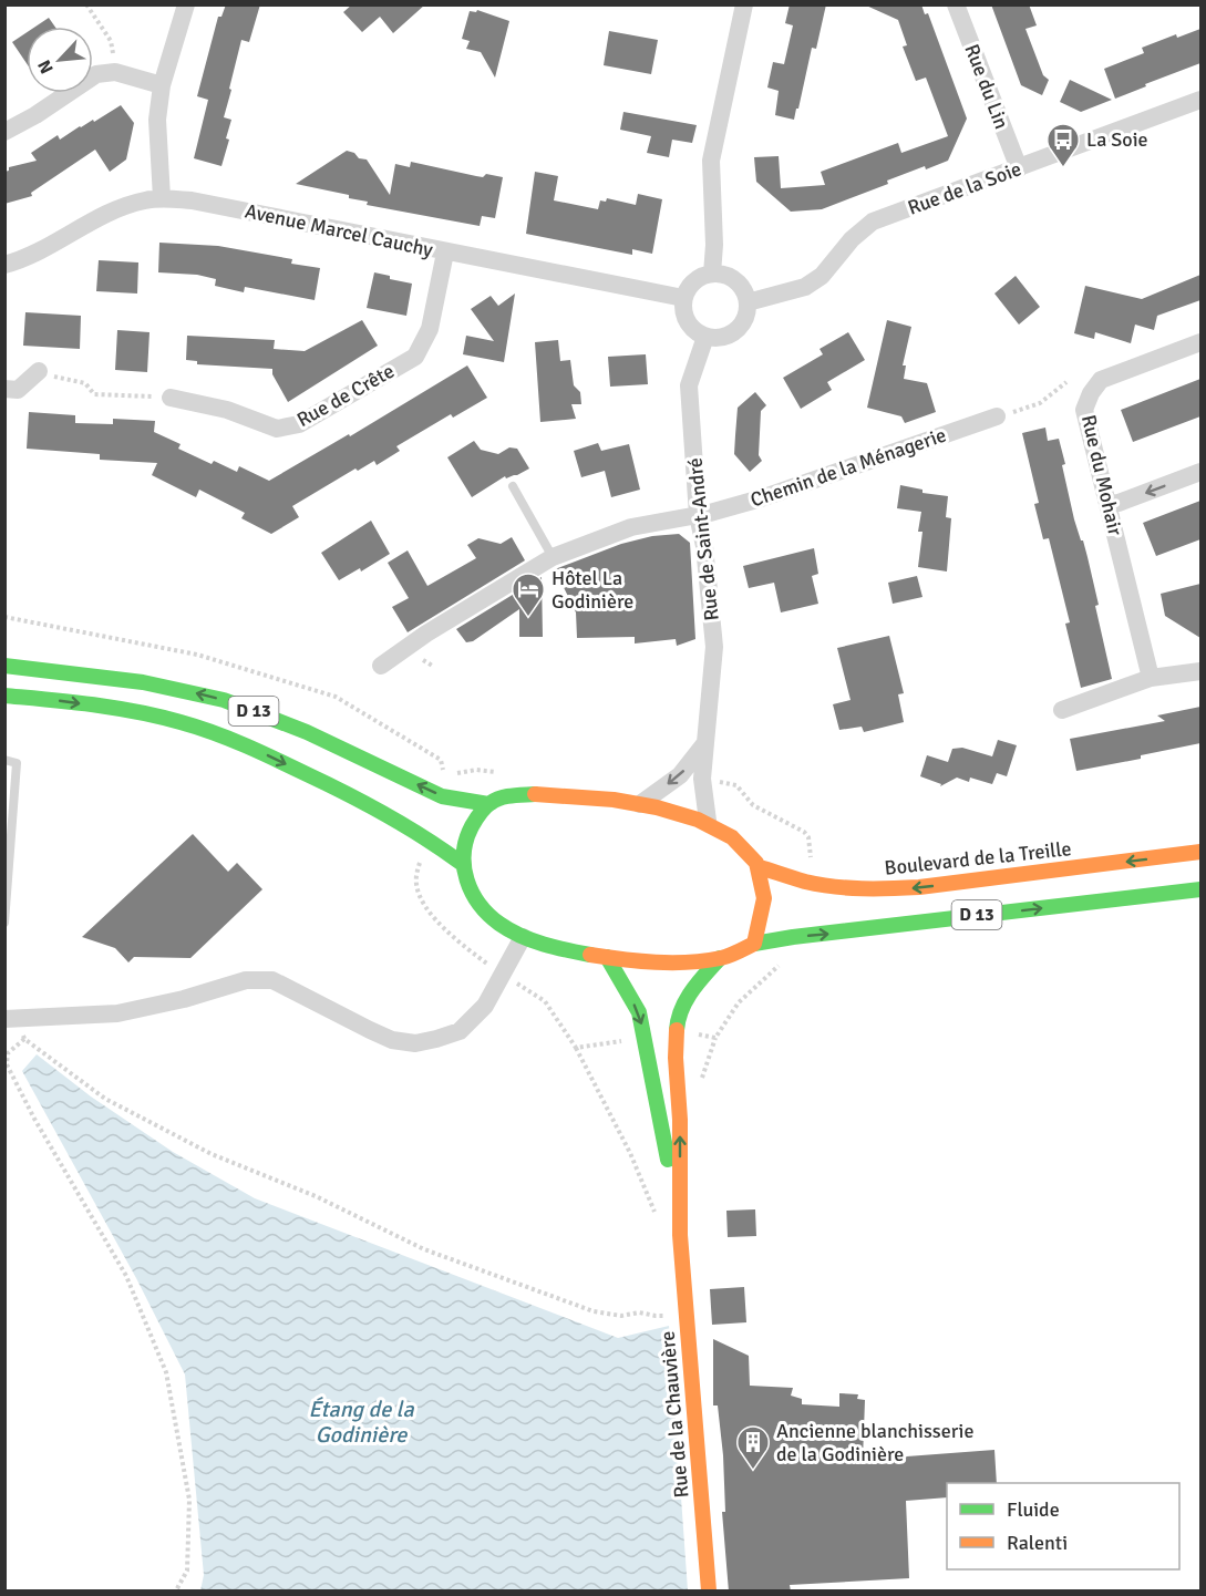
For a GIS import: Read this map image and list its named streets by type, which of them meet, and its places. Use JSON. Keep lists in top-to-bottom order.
{
  "streets": {
    "main road": ["D 13", "Boulevard de la Treille", "Rue de la Chauvière"],
    "street": [
      "Rue du Lin",
      "Rue de la Soie",
      "Avenue Marcel Cauchy",
      "Rue de Crête",
      "Chemin de la Ménagerie",
      "Rue du Mohair",
      "Rue de Saint-André"
    ]
  },
  "crossings": [
    ["Rue du Lin", "Rue de la Soie"],
    ["Rue de la Soie", "Avenue Marcel Cauchy"],
    ["Rue de la Soie", "Rue de Saint-André"],
    ["Avenue Marcel Cauchy", "Rue de Crête"],
    ["Avenue Marcel Cauchy", "Rue de Saint-André"],
    ["Chemin de la Ménagerie", "Rue de Saint-André"]
  ],
  "water": ["Étang de la Godinière"],
  "places": {
    "bus stop": ["La Soie"],
    "hotel": ["Hôtel La Godinière"],
    "building": ["Ancienne blanchisserie de la Godinière"]
  },
  "legend": ["Fluide", "Ralenti"],
  "north": "bottom left"
}
